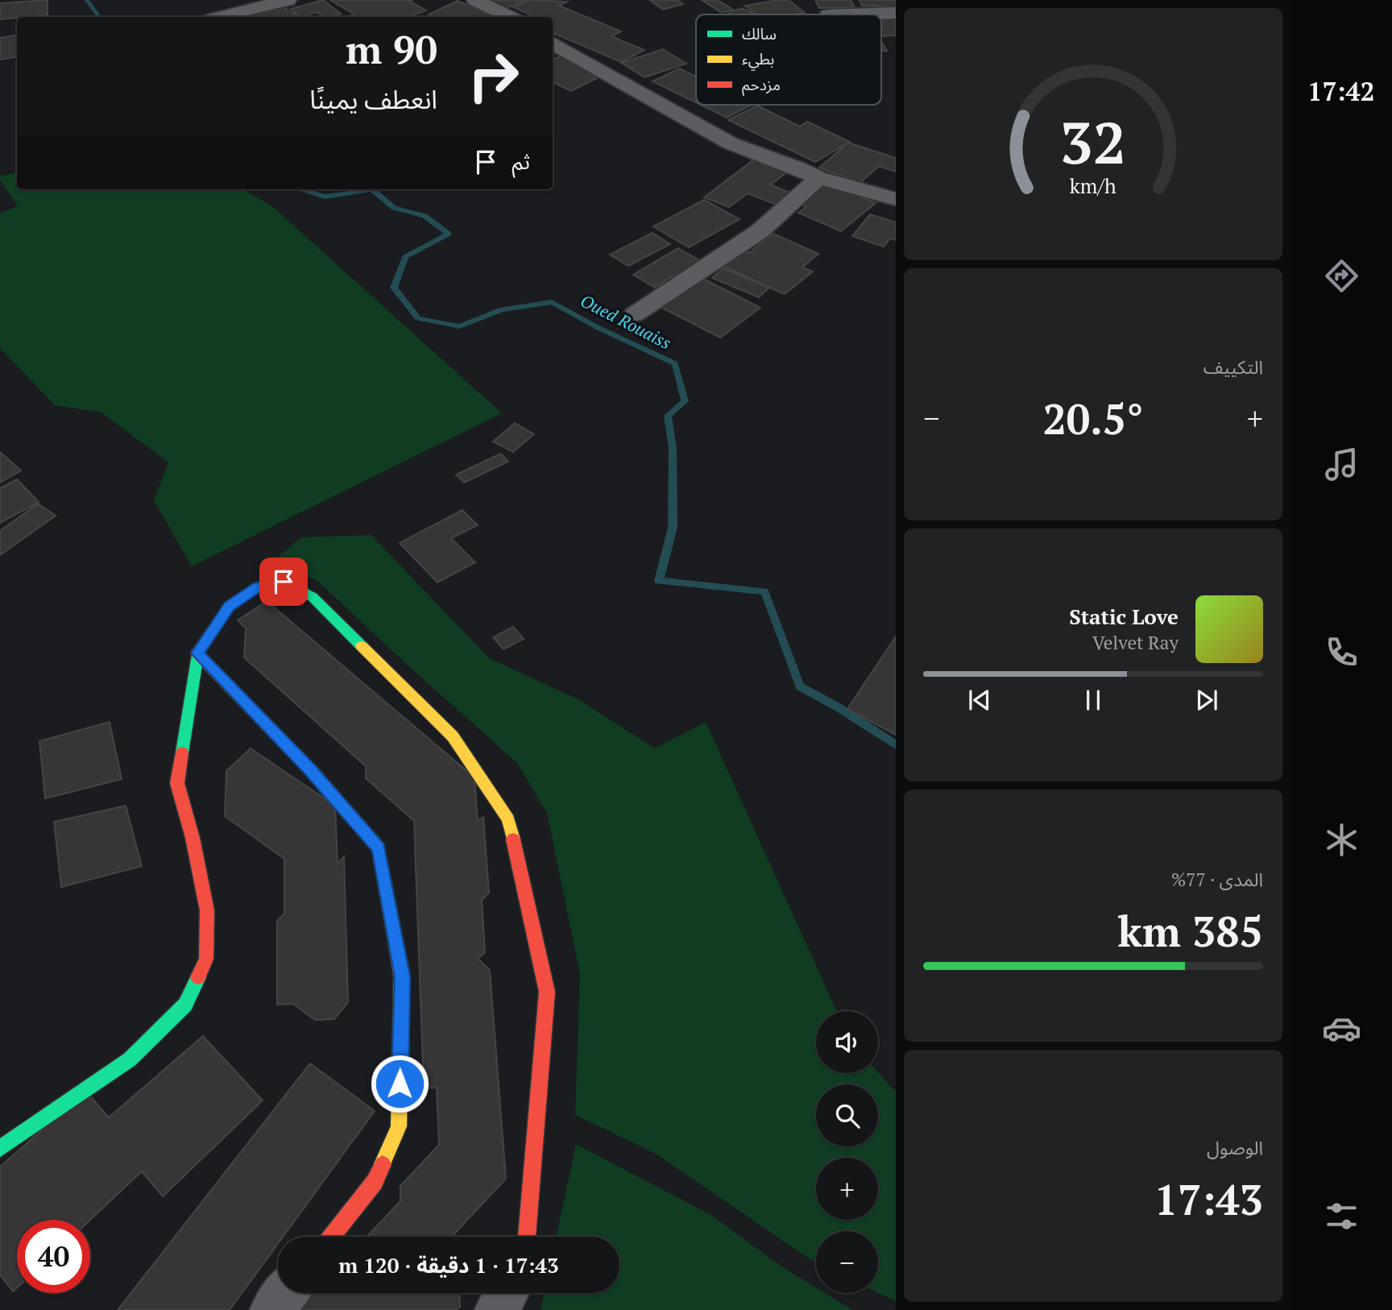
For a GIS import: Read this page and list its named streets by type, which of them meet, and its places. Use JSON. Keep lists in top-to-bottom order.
{
  "water": ["Oued Rouaiss"],
  "legend": ["سالك", "بطيء", "مزدحم"],
  "page": {
    "tabs": "17:42",
    "turn": ["90 m", "انعطف يمينًا"],
    "then": "ثم",
    "tile": [
      "التكييف",
      ["المدى · 77%", "385 km"],
      ["الوصول", "17:43"]
    ],
    "heat": ["−", "20.5°", "+"],
    "song": ["Static Love", "Velvet Ray"],
    "map_buttons": ["+", "−"],
    "limit": "40",
    "trip": "17:43 · 1 دقيقة · 120 m",
    "gauge": ["32", "km/h"]
  }
}
